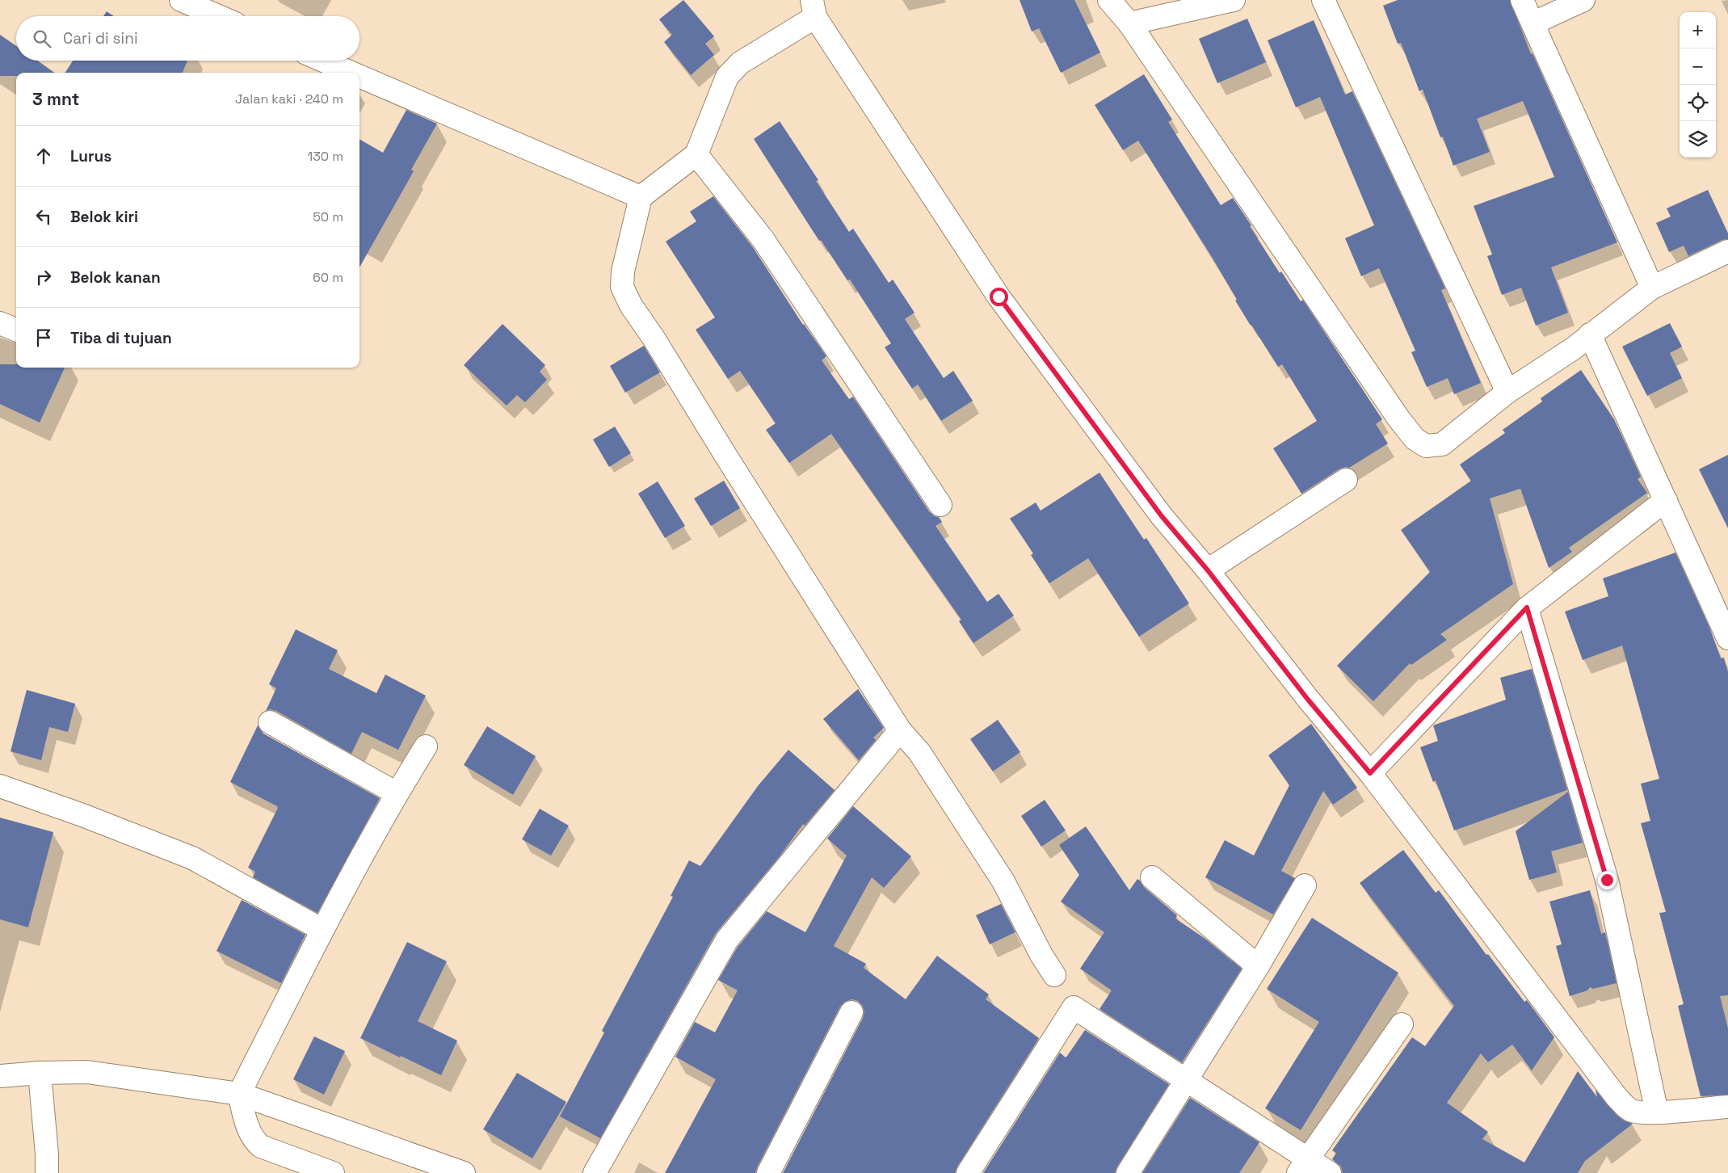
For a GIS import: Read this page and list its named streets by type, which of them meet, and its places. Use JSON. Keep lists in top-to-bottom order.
{
  "page": {
    "map_buttons": ["+", "−"],
    "search": "Cari di sini",
    "heading": ["3 mnt", "Jalan kaki · 240 m"],
    "list": [
      ["Lurus", "130 m"],
      ["Belok kiri", "50 m"],
      ["Belok kanan", "60 m"],
      "Tiba di tujuan"
    ]
  }
}
